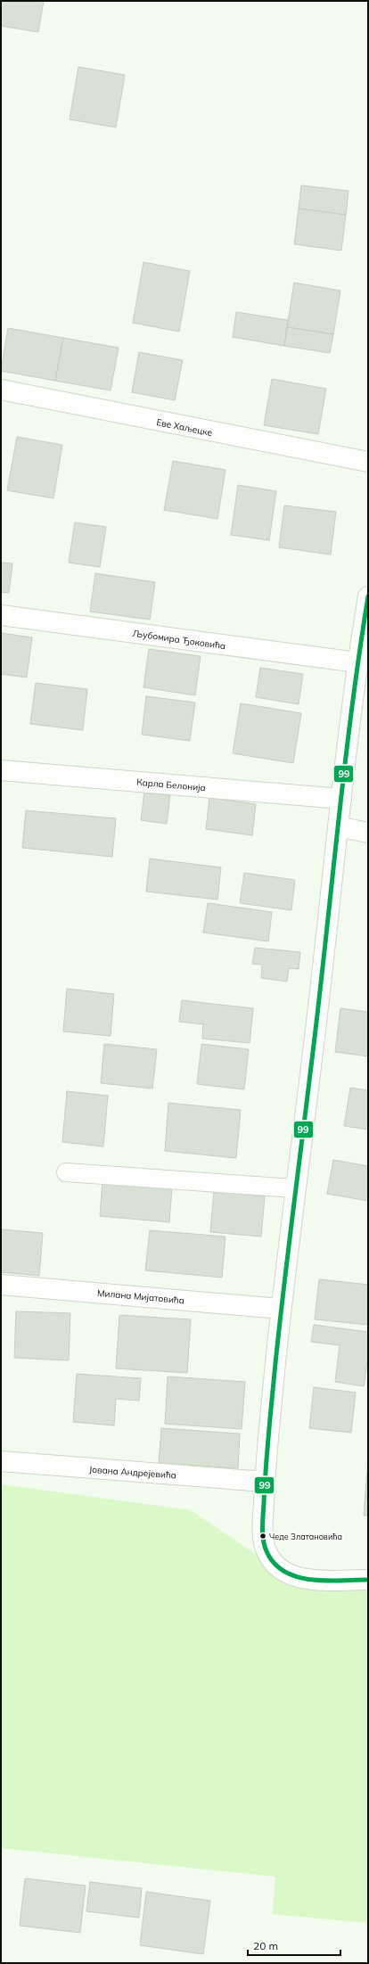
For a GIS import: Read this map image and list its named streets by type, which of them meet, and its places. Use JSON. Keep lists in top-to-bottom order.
{
  "streets": {
    "street": [
      "Еве Хаљецке",
      "Љубомира Ђоковића",
      "Карла Белонија",
      "Милана Мијатовића",
      "Јована Андрејевића"
    ]
  },
  "places": ["Чеде Златановића"],
  "lines": ["transit line 99"],
  "scale_bar": "20 m"
}
